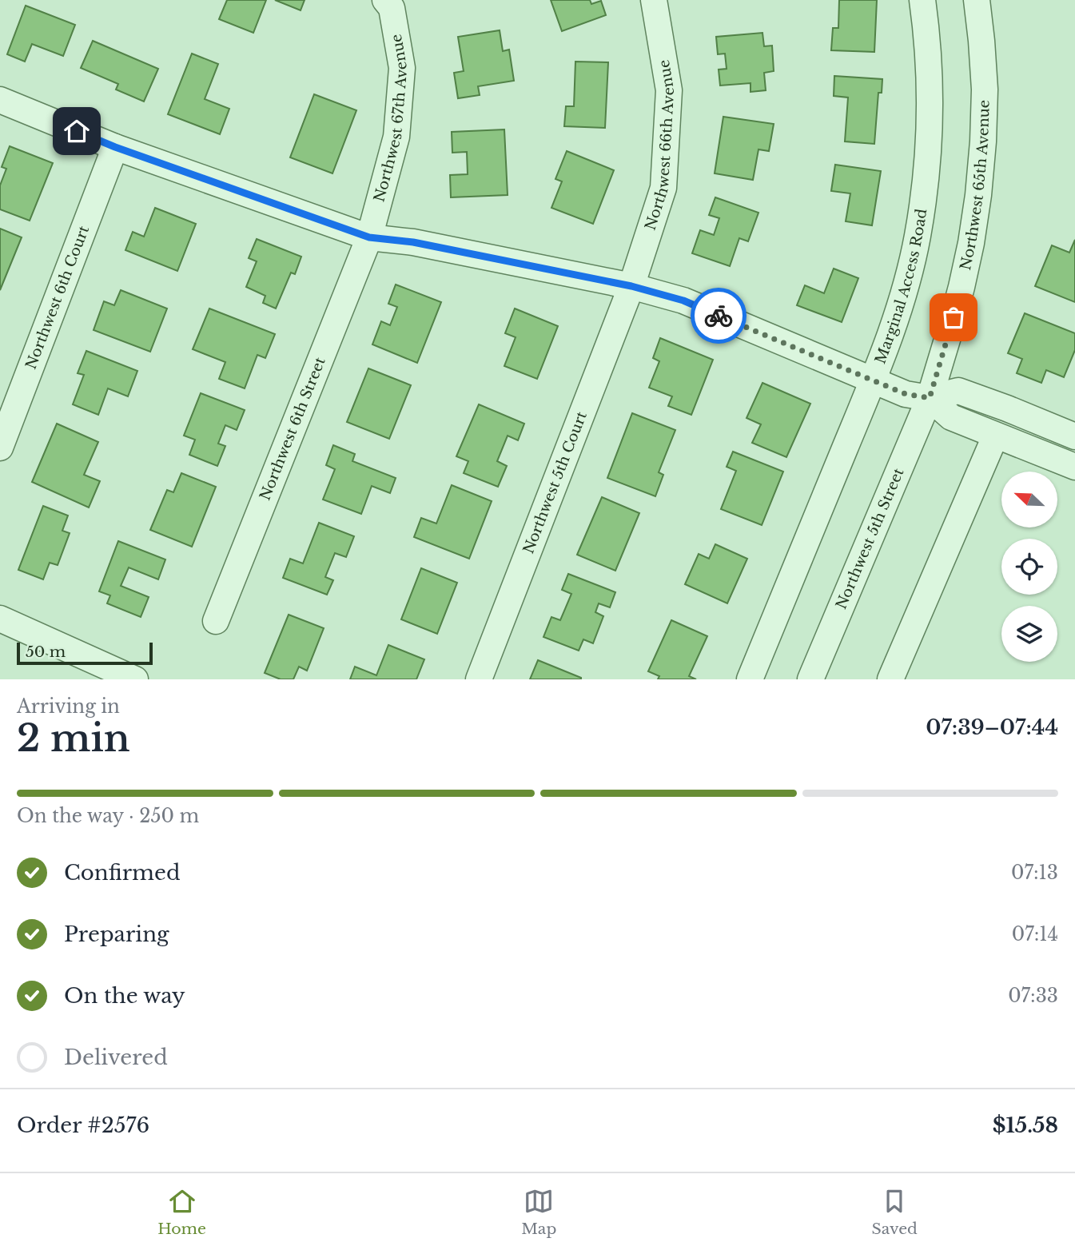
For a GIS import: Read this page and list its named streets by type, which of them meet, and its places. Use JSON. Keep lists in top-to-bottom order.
{
  "streets": {
    "street": [
      "Northwest 67th Avenue",
      "Northwest 66th Avenue",
      "Northwest 65th Avenue",
      "Marginal Access Road",
      "Northwest 6th Court",
      "Northwest 6th Street",
      "Northwest 5th Court",
      "Northwest 5th Street"
    ]
  },
  "crossings": [
    ["Northwest 67th Avenue", "Northwest 6th Street"],
    ["Northwest 66th Avenue", "Northwest 5th Court"],
    ["Northwest 65th Avenue", "Northwest 5th Street"]
  ],
  "scale_bar": "50 m",
  "north": "top left",
  "page": {
    "scale": "50 m",
    "heading": ["2 min", "Arriving in", "07:39–07:44"],
    "panel": ["Order #2576", "$15.58"],
    "bar": "On the way · 250 m",
    "list": [
      ["Confirmed", "07:13"],
      ["Preparing", "07:14"],
      ["On the way", "07:33"],
      "Delivered"
    ],
    "tabs": ["Home", "Map", "Saved"]
  }
}
